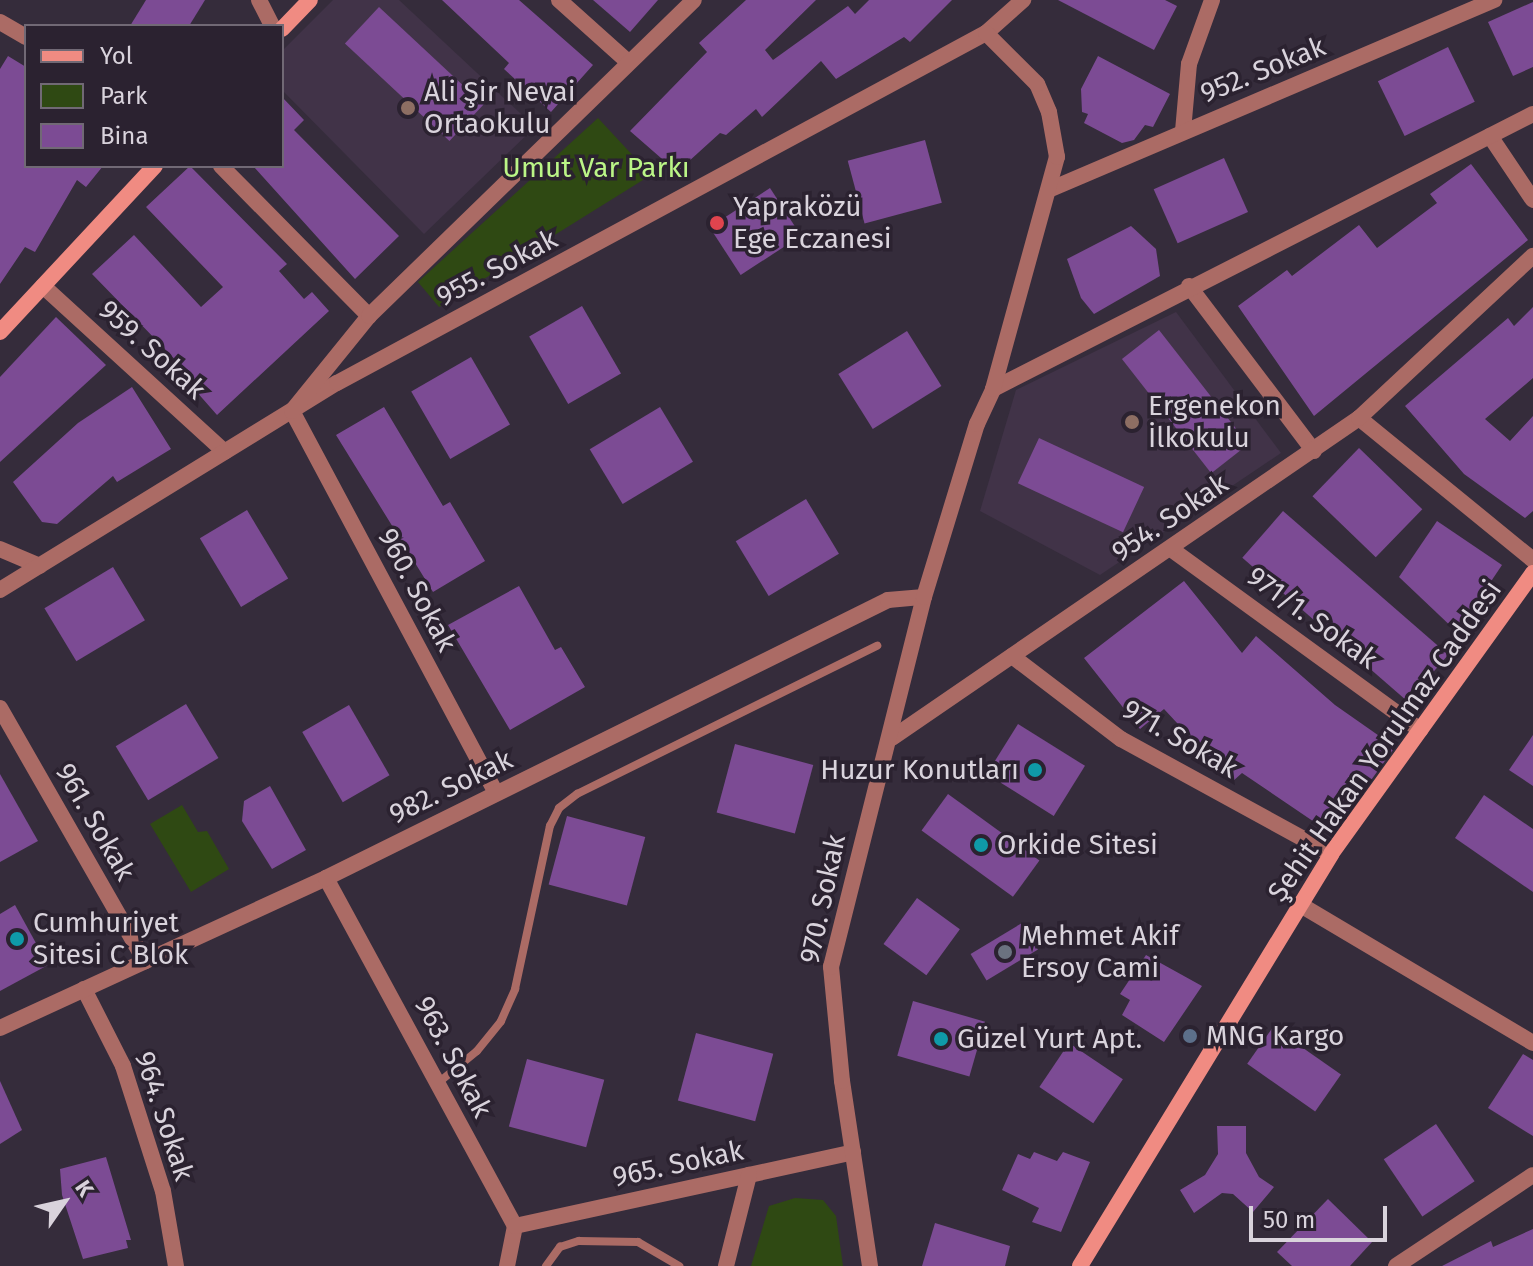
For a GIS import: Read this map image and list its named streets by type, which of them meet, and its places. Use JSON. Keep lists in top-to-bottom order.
{
  "streets": {
    "street": [
      "952. Sokak",
      "955. Sokak",
      "959. Sokak",
      "954. Sokak",
      "960. Sokak",
      "971/1. Sokak",
      "971. Sokak",
      "Şehit Hakan Yorulmaz Caddesi",
      "982. Sokak",
      "961. Sokak",
      "970. Sokak",
      "963. Sokak",
      "964. Sokak",
      "965. Sokak"
    ]
  },
  "crossings": [
    ["952. Sokak", "970. Sokak"],
    ["955. Sokak", "959. Sokak"],
    ["955. Sokak", "960. Sokak"],
    ["955. Sokak", "970. Sokak"],
    ["954. Sokak", "971/1. Sokak"],
    ["954. Sokak", "971. Sokak"],
    ["954. Sokak", "970. Sokak"],
    ["960. Sokak", "982. Sokak"],
    ["971/1. Sokak", "Şehit Hakan Yorulmaz Caddesi"],
    ["971. Sokak", "Şehit Hakan Yorulmaz Caddesi"],
    ["982. Sokak", "961. Sokak"],
    ["982. Sokak", "970. Sokak"],
    ["982. Sokak", "963. Sokak"],
    ["982. Sokak", "964. Sokak"],
    ["970. Sokak", "965. Sokak"],
    ["963. Sokak", "965. Sokak"]
  ],
  "parks": ["Umut Var Parkı"],
  "places": [
    "Ali Şir Nevai Ortaokulu",
    "Yapraközü Ege Eczanesi",
    "Ergenekon İlkokulu",
    "Huzur Konutları",
    "Orkide Sitesi",
    "Cumhuriyet Sitesi C Blok",
    "Mehmet Akif Ersoy Cami",
    "MNG Kargo",
    "Güzel Yurt Apt."
  ],
  "legend": ["Yol", "Park", "Bina"],
  "scale_bar": "50 m",
  "north": "top right"
}
